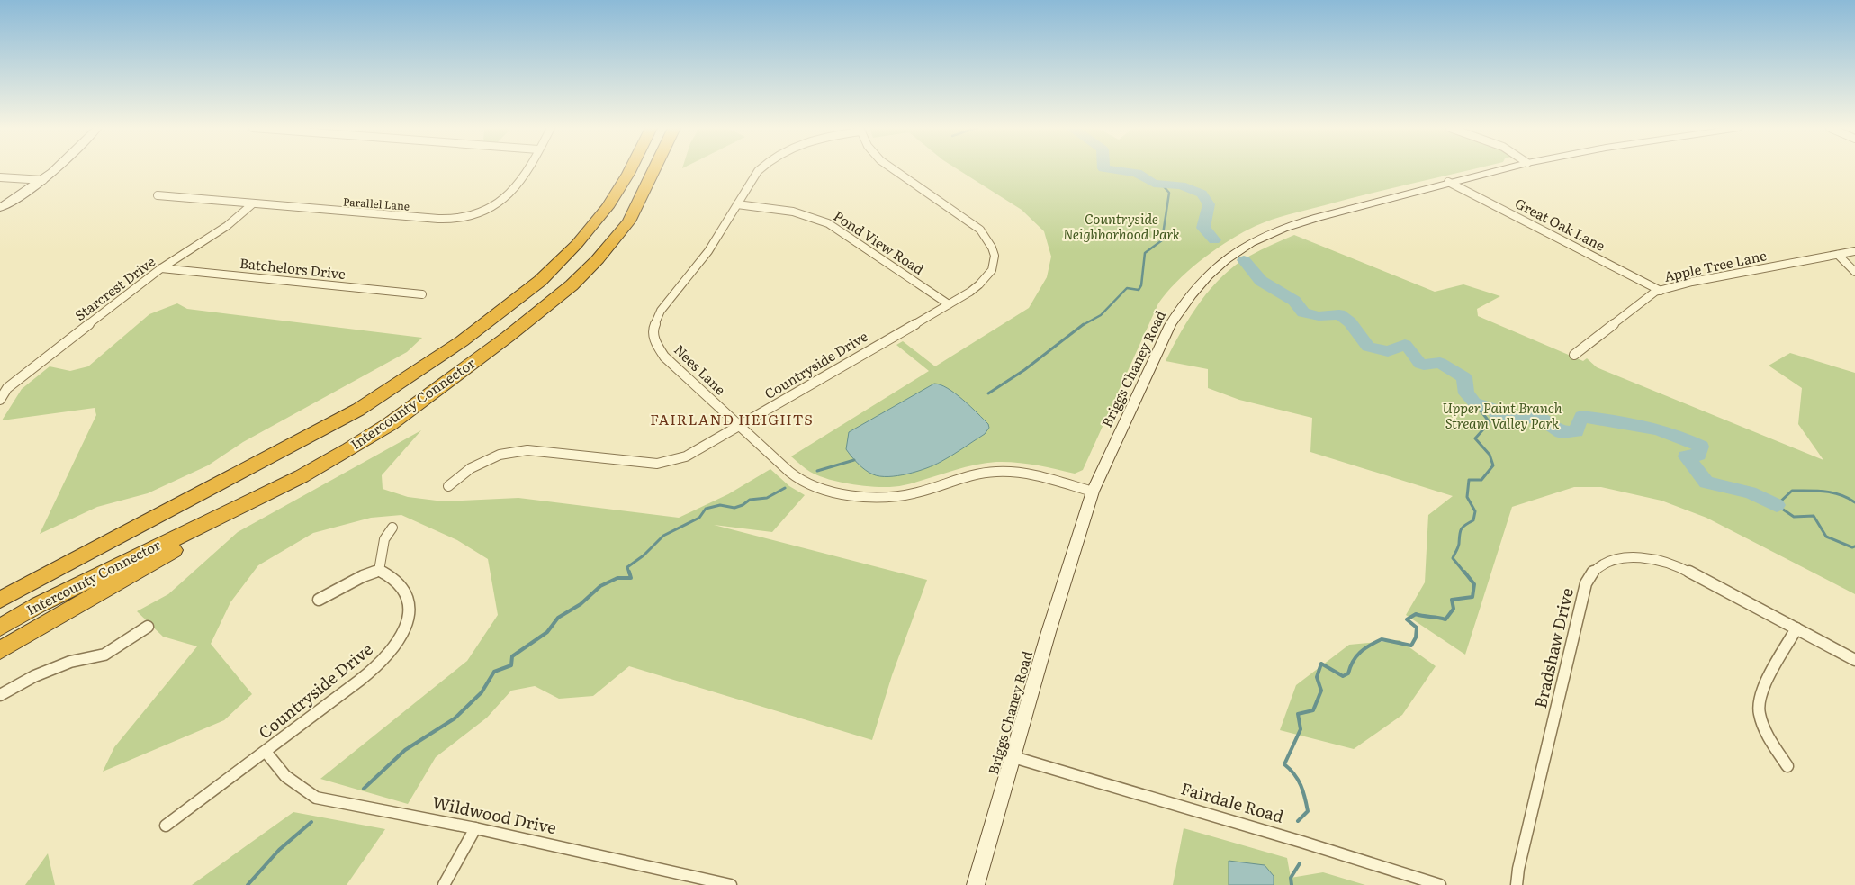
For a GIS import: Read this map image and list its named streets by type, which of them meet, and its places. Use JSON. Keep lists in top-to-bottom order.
{
  "streets": {
    "highway": ["Intercounty Connector"],
    "main road": ["Briggs Chaney Road"],
    "street": [
      "Parallel Lane",
      "Great Oak Lane",
      "Pond View Road",
      "Apple Tree Lane",
      "Batchelors Drive",
      "Starcrest Drive",
      "Countryside Drive",
      "Nees Lane",
      "Bradshaw Drive",
      "Fairdale Road",
      "Wildwood Drive"
    ]
  },
  "crossings": [
    ["Parallel Lane", "Starcrest Drive"],
    ["Great Oak Lane", "Apple Tree Lane"],
    ["Great Oak Lane", "Briggs Chaney Road"],
    ["Pond View Road", "Countryside Drive"],
    ["Pond View Road", "Nees Lane"],
    ["Batchelors Drive", "Starcrest Drive"],
    ["Countryside Drive", "Nees Lane"],
    ["Countryside Drive", "Wildwood Drive"],
    ["Briggs Chaney Road", "Nees Lane"],
    ["Briggs Chaney Road", "Fairdale Road"]
  ],
  "districts": ["FAIRLAND HEIGHTS"],
  "parks": ["Countryside Neighborhood Park", "Upper Paint Branch Stream Valley Park"]
}
